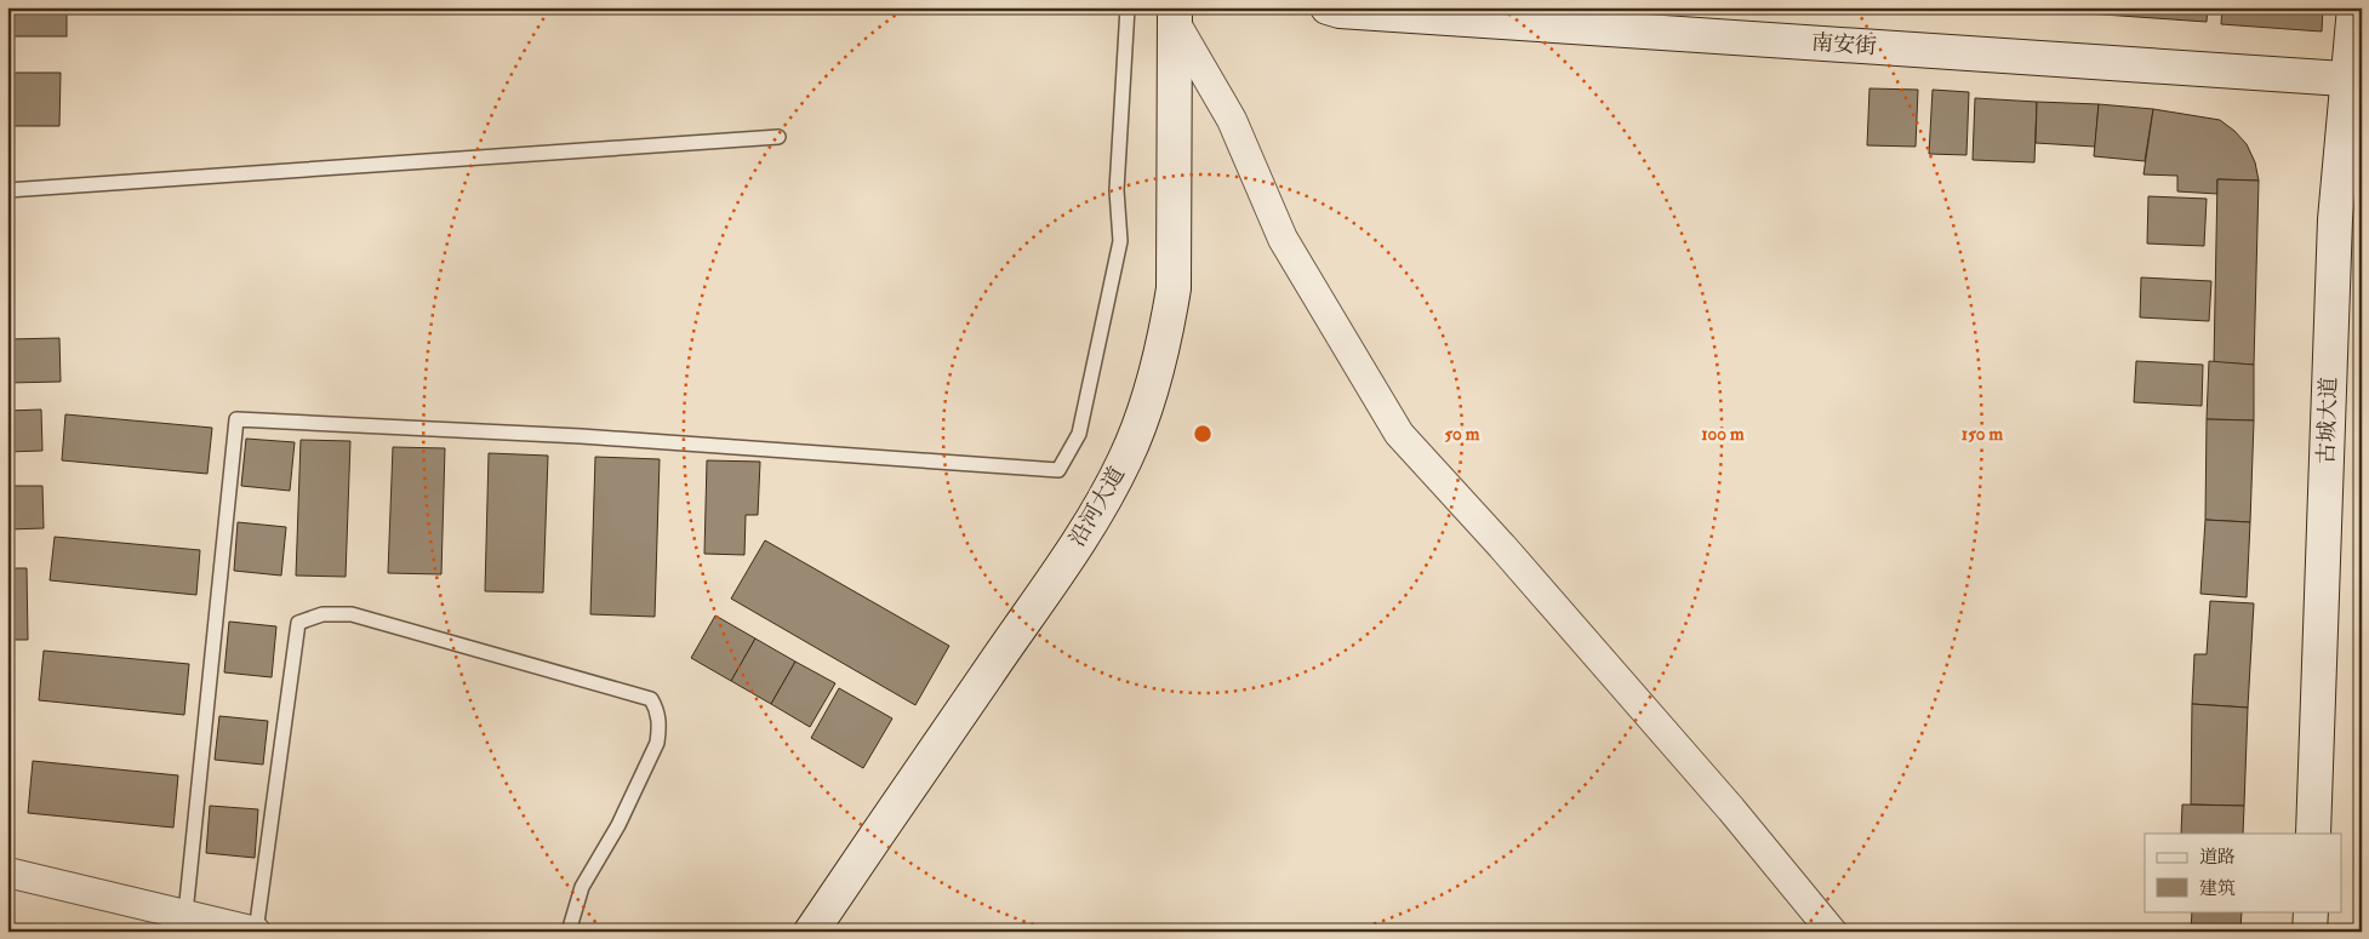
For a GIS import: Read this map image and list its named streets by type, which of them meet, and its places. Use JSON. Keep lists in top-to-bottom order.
{
  "streets": {
    "main road": ["南安街", "古城大道", "沿河大道"]
  },
  "crossings": [
    ["南安街", "古城大道"]
  ],
  "legend": ["道路", "建筑"],
  "rings": ["50 m", "100 m", "150 m"]
}
